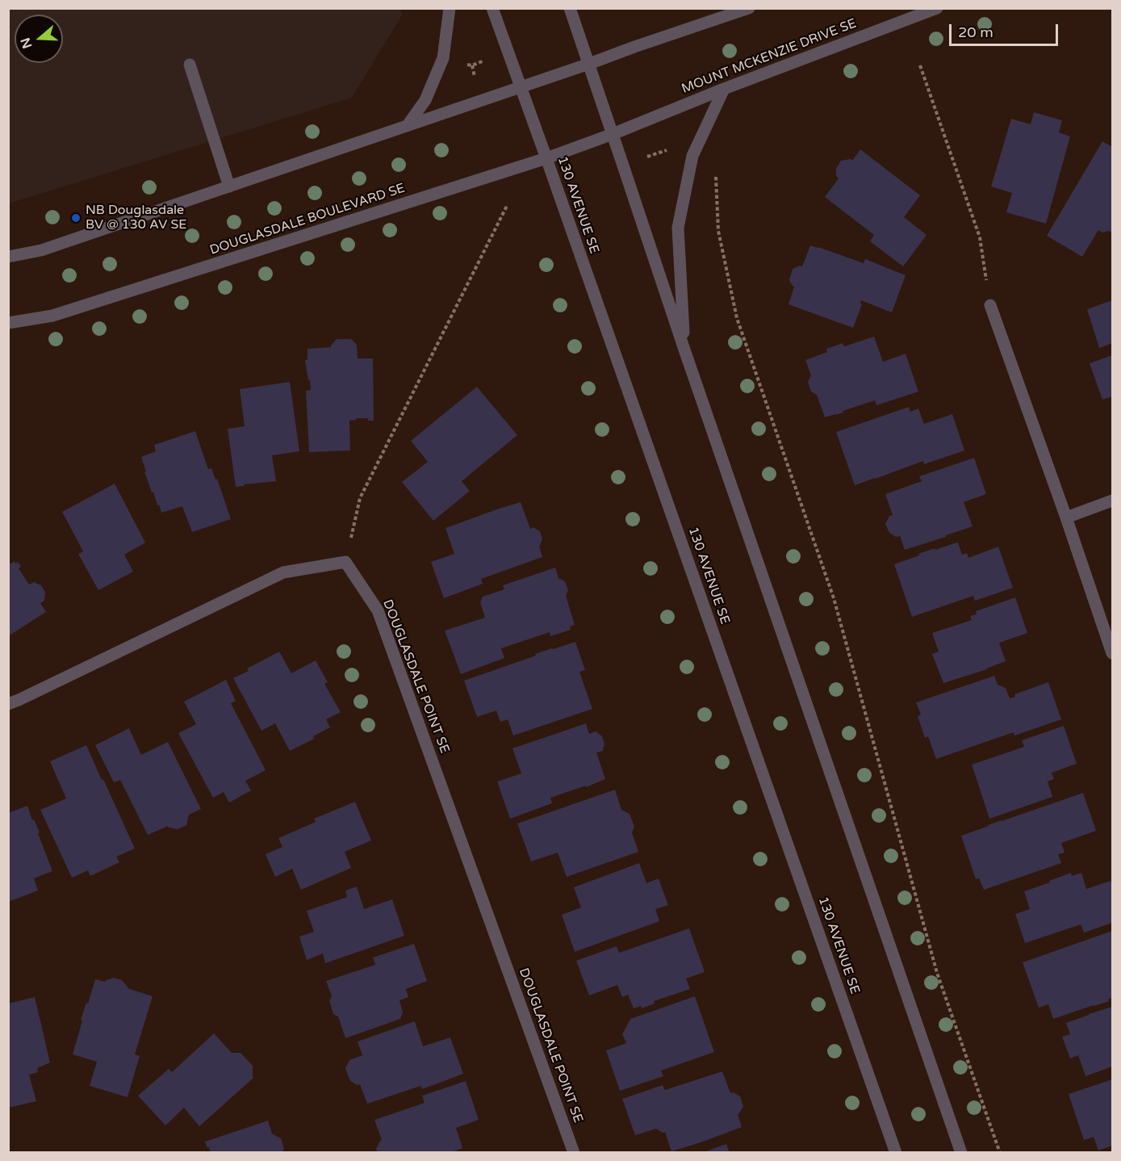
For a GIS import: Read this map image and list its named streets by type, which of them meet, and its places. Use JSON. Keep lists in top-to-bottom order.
{
  "streets": {
    "street": [
      "MOUNT MCKENZIE DRIVE SE",
      "130 AVENUE SE",
      "DOUGLASDALE BOULEVARD SE",
      "DOUGLASDALE POINT SE"
    ]
  },
  "crossings": [
    ["MOUNT MCKENZIE DRIVE SE", "DOUGLASDALE BOULEVARD SE"],
    ["130 AVENUE SE", "DOUGLASDALE BOULEVARD SE"]
  ],
  "places": ["NB Douglasdale BV @ 130 AV SE"],
  "scale_bar": "20 m",
  "north": "left"
}
